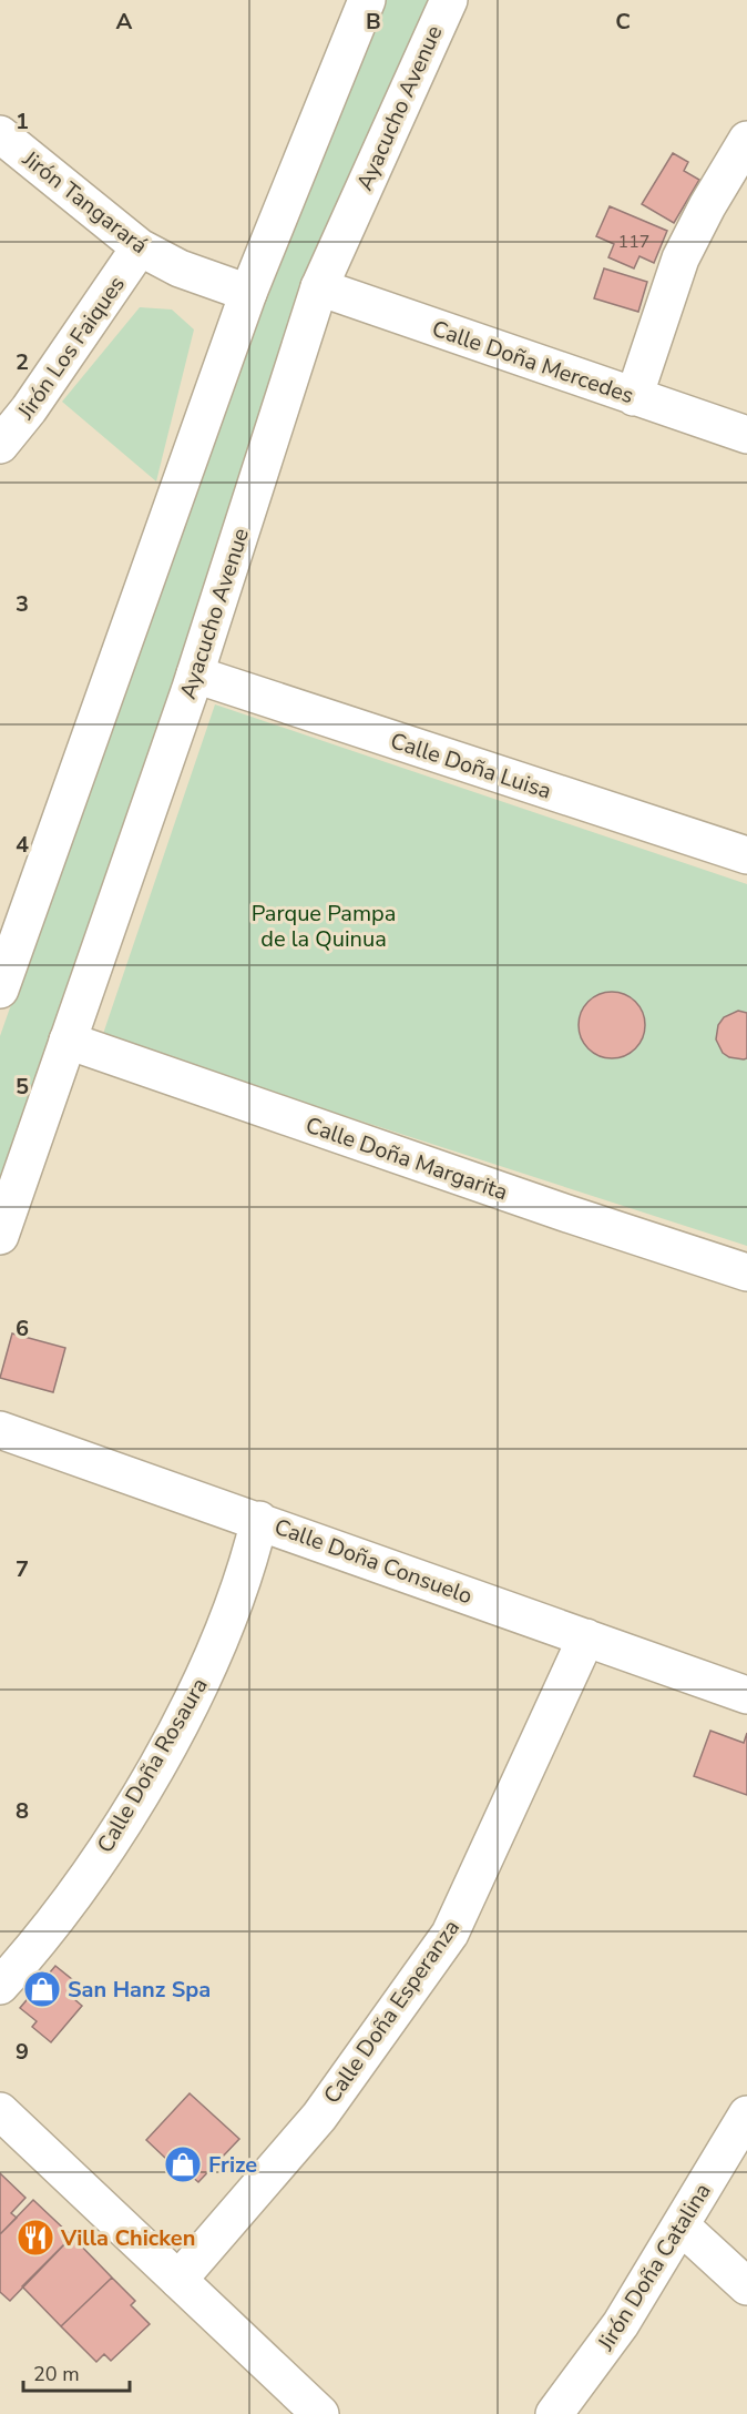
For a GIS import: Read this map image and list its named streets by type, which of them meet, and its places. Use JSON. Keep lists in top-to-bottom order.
{
  "streets": {
    "street": [
      "Ayacucho Avenue",
      "Jirón Tangarará",
      "Jirón Los Faiques",
      "Calle Doña Mercedes",
      "Calle Doña Luisa",
      "Calle Doña Margarita",
      "Calle Doña Consuelo",
      "Calle Doña Rosaura",
      "Calle Doña Esperanza",
      "Jirón Doña Catalina"
    ]
  },
  "crossings": [
    ["Ayacucho Avenue", "Calle Doña Mercedes"],
    ["Ayacucho Avenue", "Calle Doña Luisa"],
    ["Ayacucho Avenue", "Calle Doña Margarita"],
    ["Jirón Tangarará", "Jirón Los Faiques"],
    ["Calle Doña Consuelo", "Calle Doña Rosaura"],
    ["Calle Doña Consuelo", "Calle Doña Esperanza"]
  ],
  "parks": ["Parque Pampa de la Quinua"],
  "places": {
    "shop": ["San Hanz Spa", "Frize"],
    "restaurant": ["Villa Chicken"]
  },
  "house_numbers": ["117"],
  "scale_bar": "20 m",
  "grid": {
    "columns": ["A", "B", "C"],
    "rows": [
      "1",
      "2",
      "3",
      "4",
      "5",
      "6",
      "7",
      "8",
      "9"
    ]
  }
}
